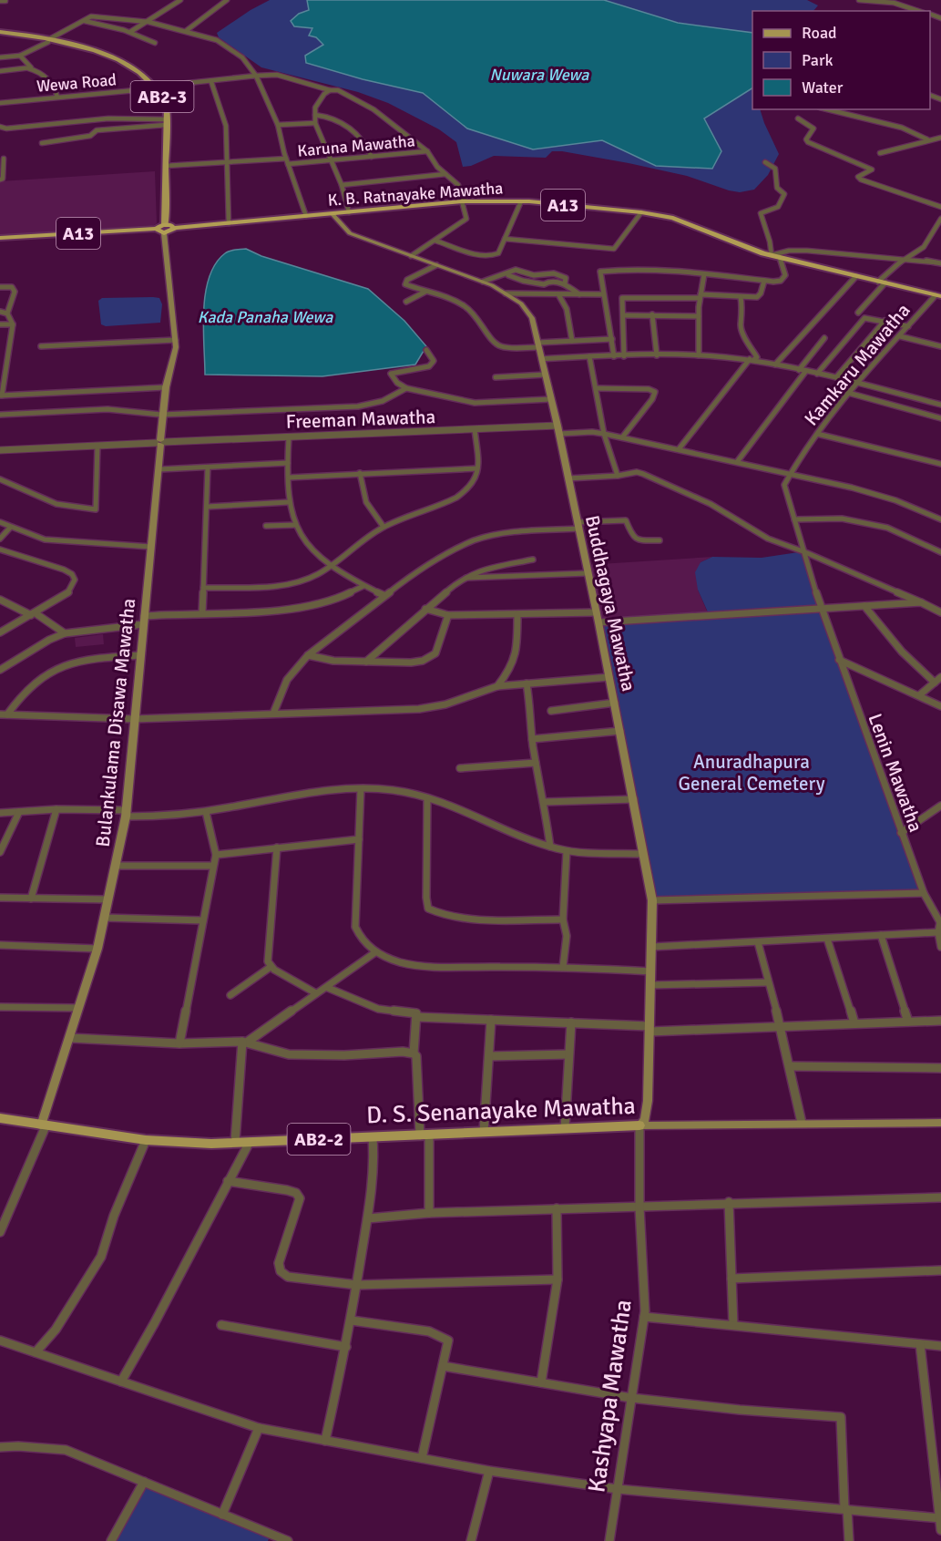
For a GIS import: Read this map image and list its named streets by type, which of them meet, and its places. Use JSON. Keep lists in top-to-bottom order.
{
  "streets": {
    "highway": ["K. B. Ratnayake Mawatha", "A13"],
    "main road": [
      "AB2-3",
      "Buddhagaya Mawatha",
      "Bulankulama Disawa Mawatha",
      "D. S. Senanayake Mawatha",
      "AB2-2"
    ],
    "street": [
      "Wewa Road",
      "Karuna Mawatha",
      "Kamkaru Mawatha",
      "Freeman Mawatha",
      "Lenin Mawatha",
      "Kashyapa Mawatha"
    ]
  },
  "crossings": [
    ["Wewa Road", "AB2-3"],
    ["Wewa Road", "Karuna Mawatha"],
    ["Wewa Road", "K. B. Ratnayake Mawatha"],
    ["K. B. Ratnayake Mawatha", "Kamkaru Mawatha"],
    ["K. B. Ratnayake Mawatha", "Buddhagaya Mawatha"],
    ["Freeman Mawatha", "Buddhagaya Mawatha"],
    ["Freeman Mawatha", "Bulankulama Disawa Mawatha"],
    ["Buddhagaya Mawatha", "D. S. Senanayake Mawatha"],
    ["Buddhagaya Mawatha", "Kashyapa Mawatha"],
    ["Bulankulama Disawa Mawatha", "D. S. Senanayake Mawatha"],
    ["D. S. Senanayake Mawatha", "Kashyapa Mawatha"]
  ],
  "water": ["Nuwara Wewa", "Kada Panaha Wewa"],
  "parks": ["Anuradhapura General Cemetery"],
  "legend": ["Road", "Park", "Water"]
}
